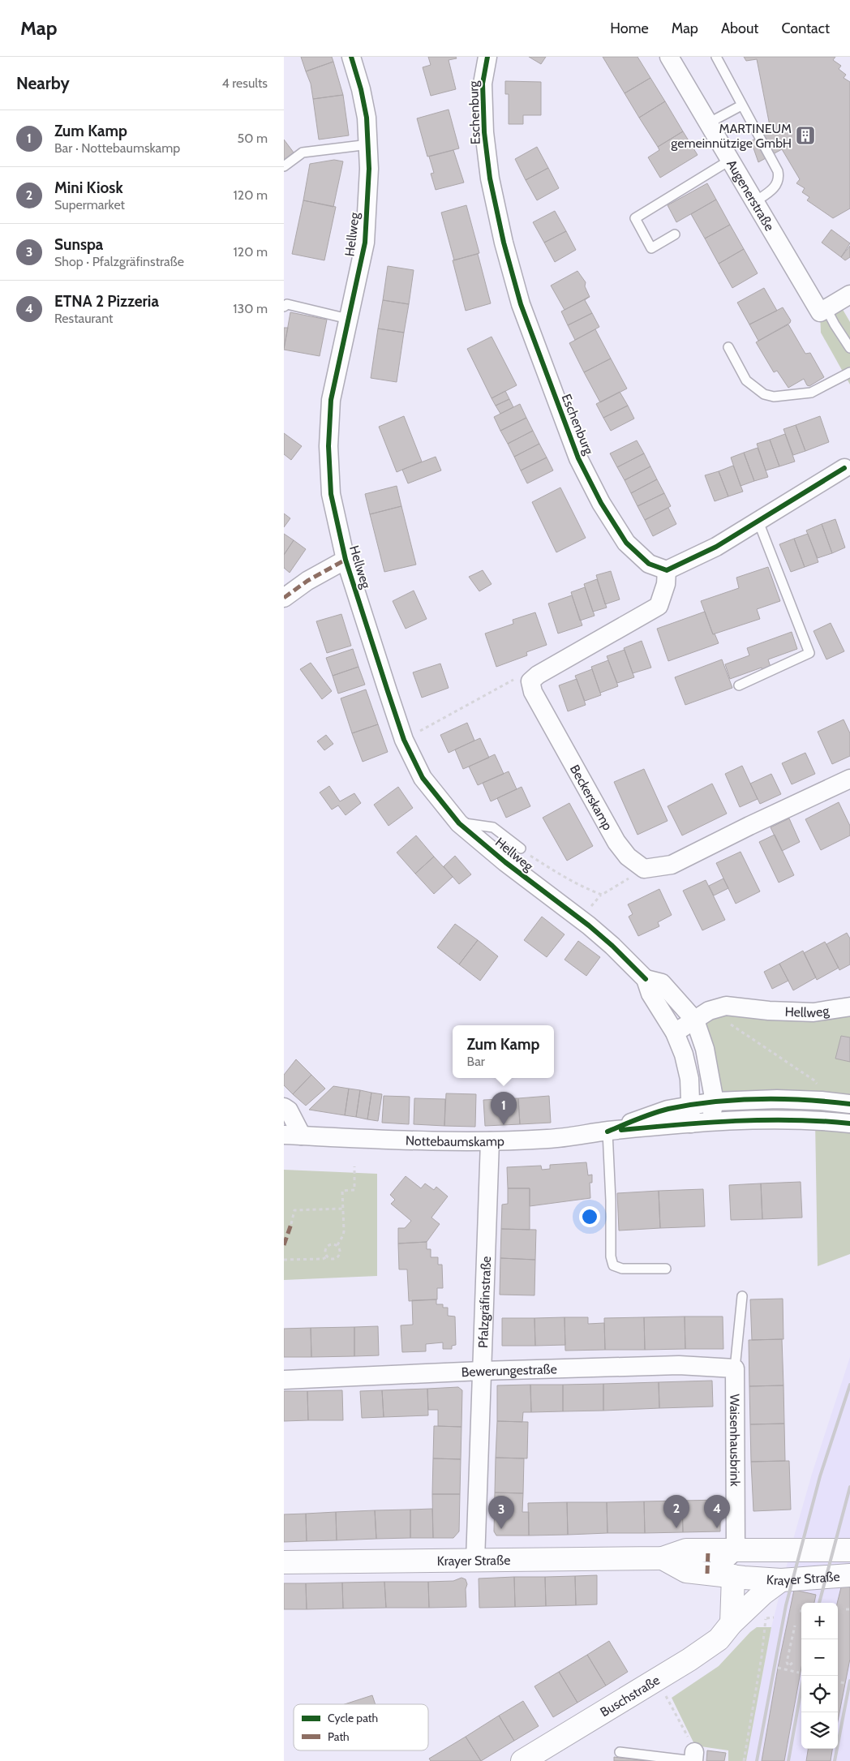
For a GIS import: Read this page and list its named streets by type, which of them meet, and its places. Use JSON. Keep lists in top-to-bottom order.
{
  "streets": {
    "main road": ["Krayer Straße", "Buschstraße"],
    "street": [
      "Eschenburg",
      "Augenerstraße",
      "Hellweg",
      "Beckerskamp",
      "Nottebaumskamp",
      "Pfalzgräfinstraße",
      "Bewerungestraße",
      "Waisenhausbrink"
    ]
  },
  "crossings": [
    ["Hellweg", "Nottebaumskamp"],
    ["Nottebaumskamp", "Pfalzgräfinstraße"],
    ["Pfalzgräfinstraße", "Bewerungestraße"],
    ["Pfalzgräfinstraße", "Krayer Straße"],
    ["Bewerungestraße", "Waisenhausbrink"],
    ["Waisenhausbrink", "Krayer Straße"],
    ["Krayer Straße", "Buschstraße"]
  ],
  "places": {
    "building": ["MARTINEUM gemeinnützige GmbH"]
  },
  "legend": ["Cycle path", "Path"],
  "page": {
    "header": "Map",
    "nav": [
      "Home",
      "Map",
      "About",
      "Contact"
    ],
    "heading": ["Nearby", "4 results"],
    "list": [
      {
        "mark": "1",
        "name": "Zum Kamp",
        "note": "Bar · Nottebaumskamp",
        "value": "50 m"
      },
      {
        "mark": "2",
        "name": "Mini Kiosk",
        "note": "Supermarket",
        "value": "120 m"
      },
      {
        "mark": "3",
        "name": "Sunspa",
        "note": "Shop · Pfalzgräfinstraße",
        "value": "120 m"
      },
      {
        "mark": "4",
        "name": "ETNA 2 Pizzeria",
        "note": "Restaurant",
        "value": "130 m"
      }
    ],
    "popup": ["Zum Kamp", "Bar"],
    "pins": [
      "1",
      "2",
      "4",
      "3"
    ],
    "map_buttons": ["+", "−"]
  }
}
